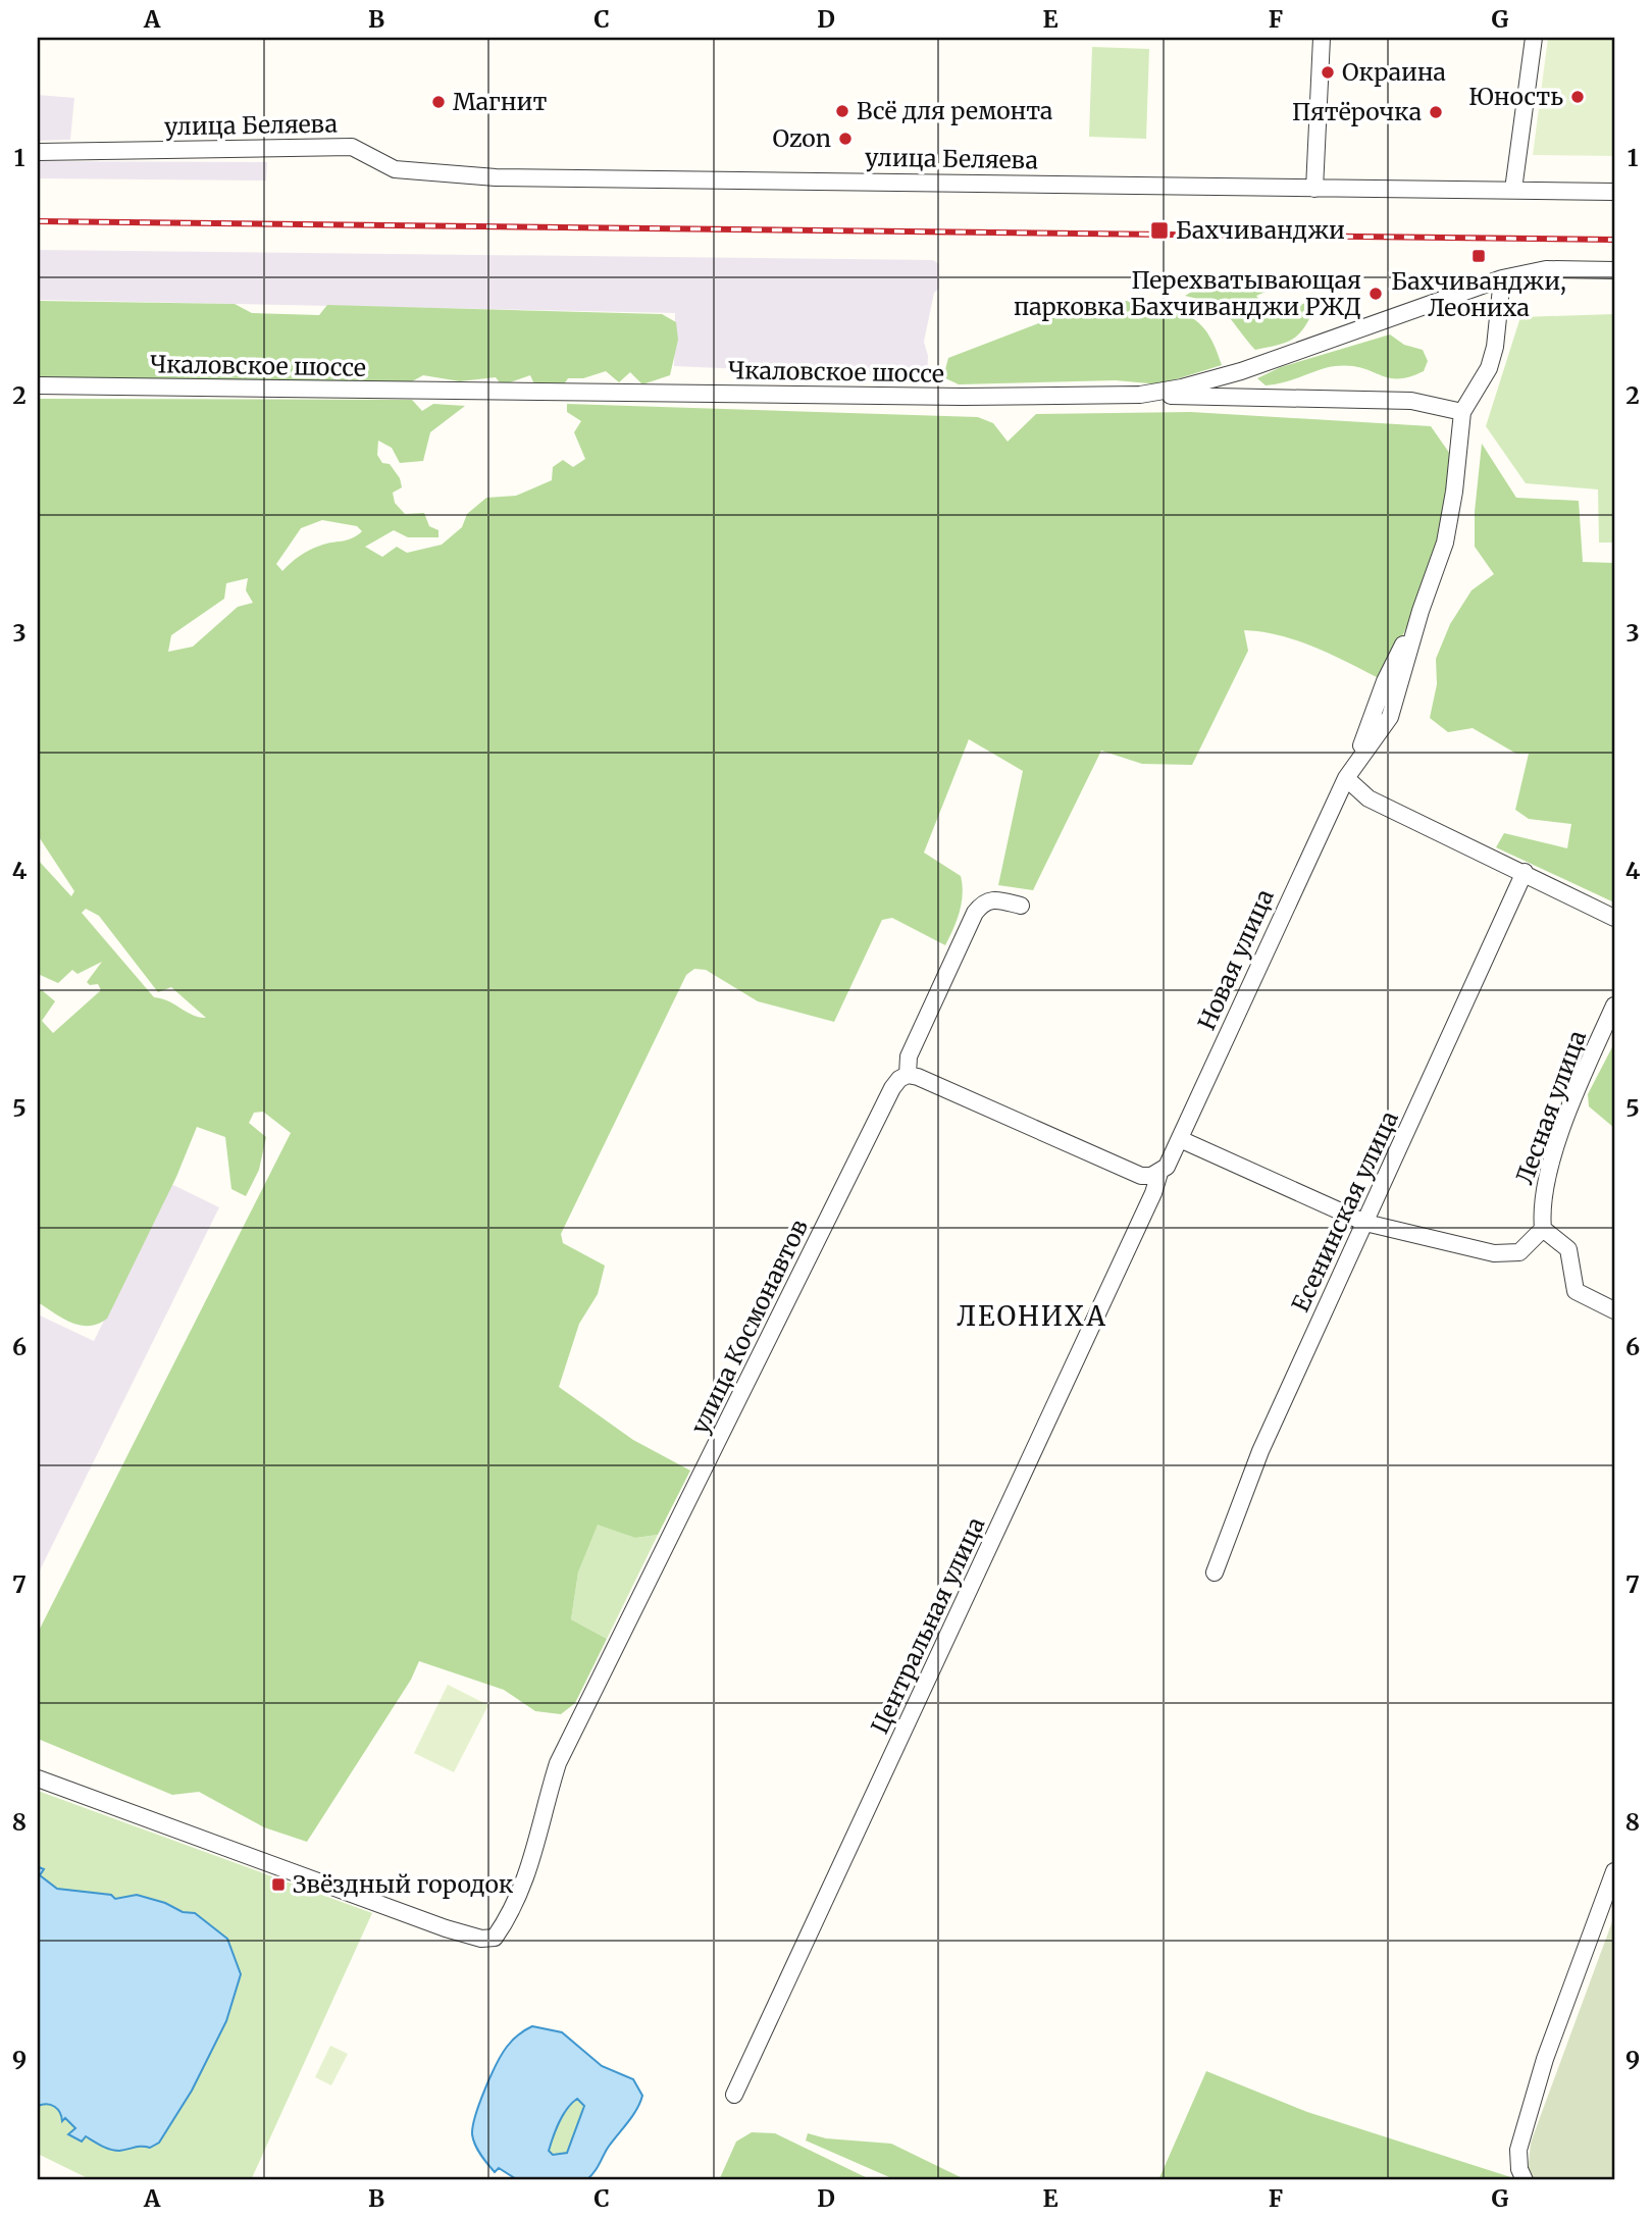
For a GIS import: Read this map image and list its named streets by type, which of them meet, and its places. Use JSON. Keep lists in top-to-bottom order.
{
  "streets": {
    "street": [
      "улица Беляева",
      "Чкаловское шоссе",
      "Новая улица",
      "Лесная улица",
      "Есенинская улица",
      "улица Космонавтов",
      "Центральная улица"
    ]
  },
  "crossings": [
    ["Новая улица", "Центральная улица"]
  ],
  "districts": ["ЛЕОНИХА"],
  "places": {
    "other": [
      "Окраина",
      "Юность",
      "Магнит",
      "Всё для ремонта",
      "Пятёрочка",
      "Ozon",
      "Перехватывающая парковка Бахчиванджи РЖД"
    ],
    "transit": ["Бахчиванджи", "Бахчиванджи, Леониха", "Звёздный городок"]
  },
  "grid": {
    "columns": [
      "A",
      "B",
      "C",
      "D",
      "E",
      "F",
      "G"
    ],
    "rows": [
      "1",
      "2",
      "3",
      "4",
      "5",
      "6",
      "7",
      "8",
      "9"
    ]
  }
}
